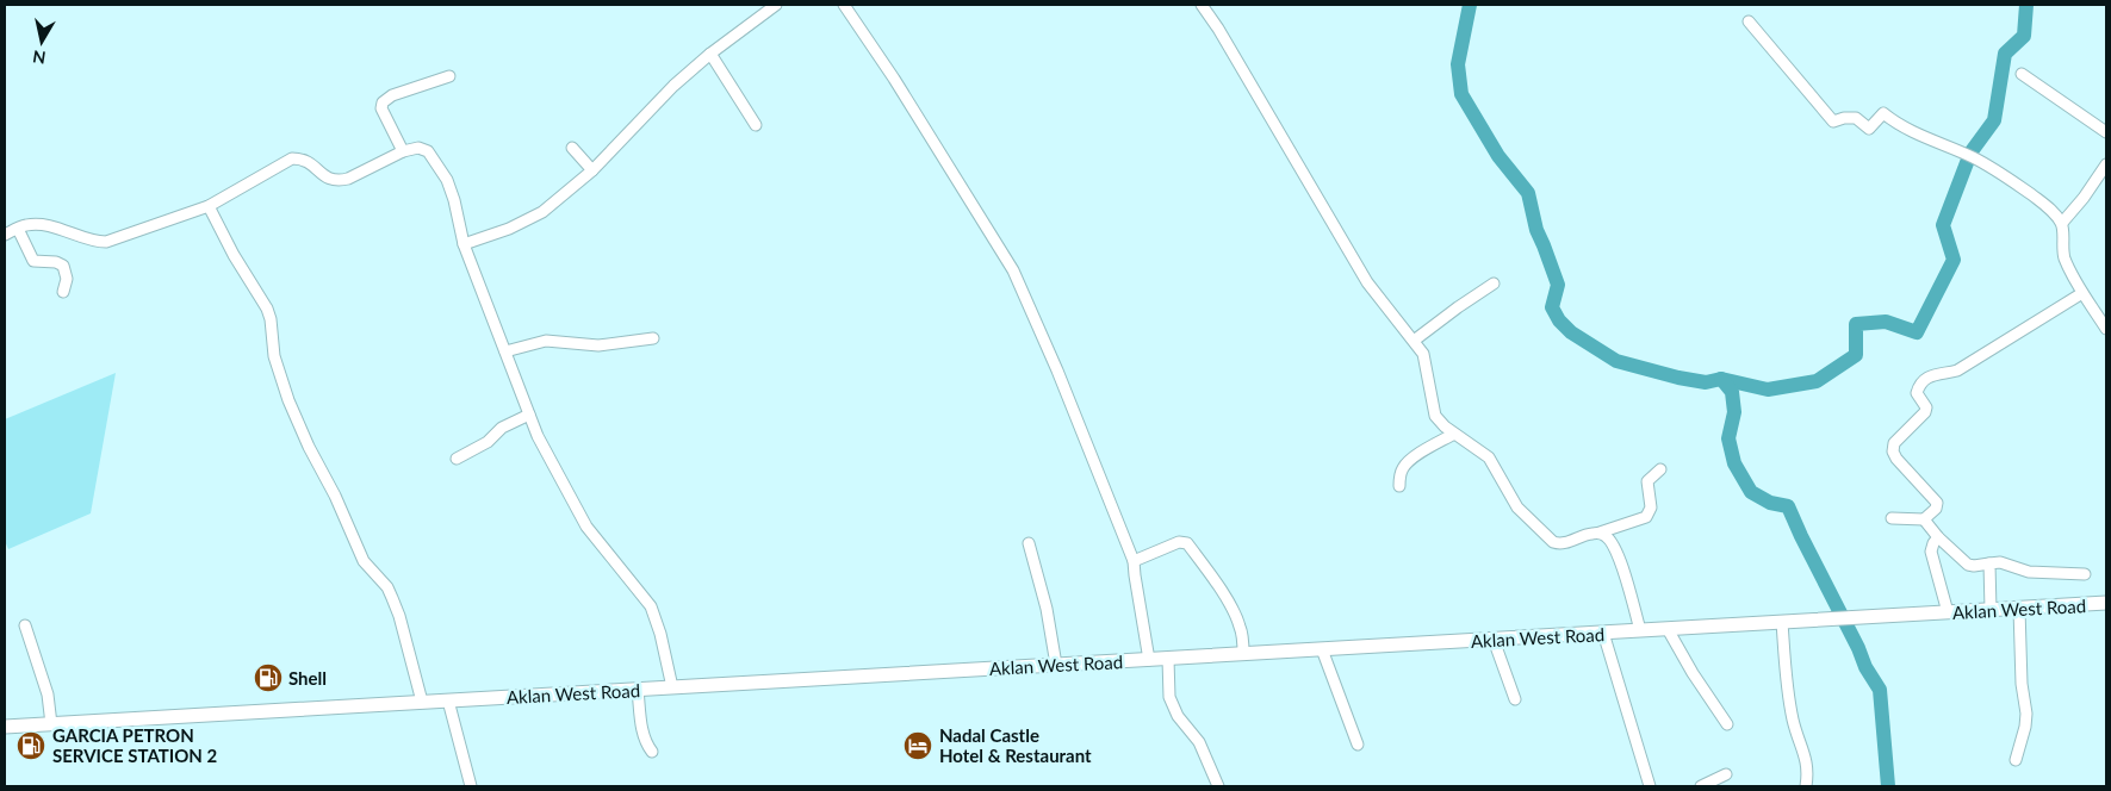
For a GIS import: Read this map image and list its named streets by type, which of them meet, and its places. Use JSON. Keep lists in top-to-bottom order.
{
  "streets": {
    "main road": ["Aklan West Road"]
  },
  "places": {
    "fuel station": ["Shell", "GARCIA PETRON SERVICE STATION 2"],
    "hotel": ["Nadal Castle Hotel & Restaurant"]
  },
  "north": "bottom"
}
